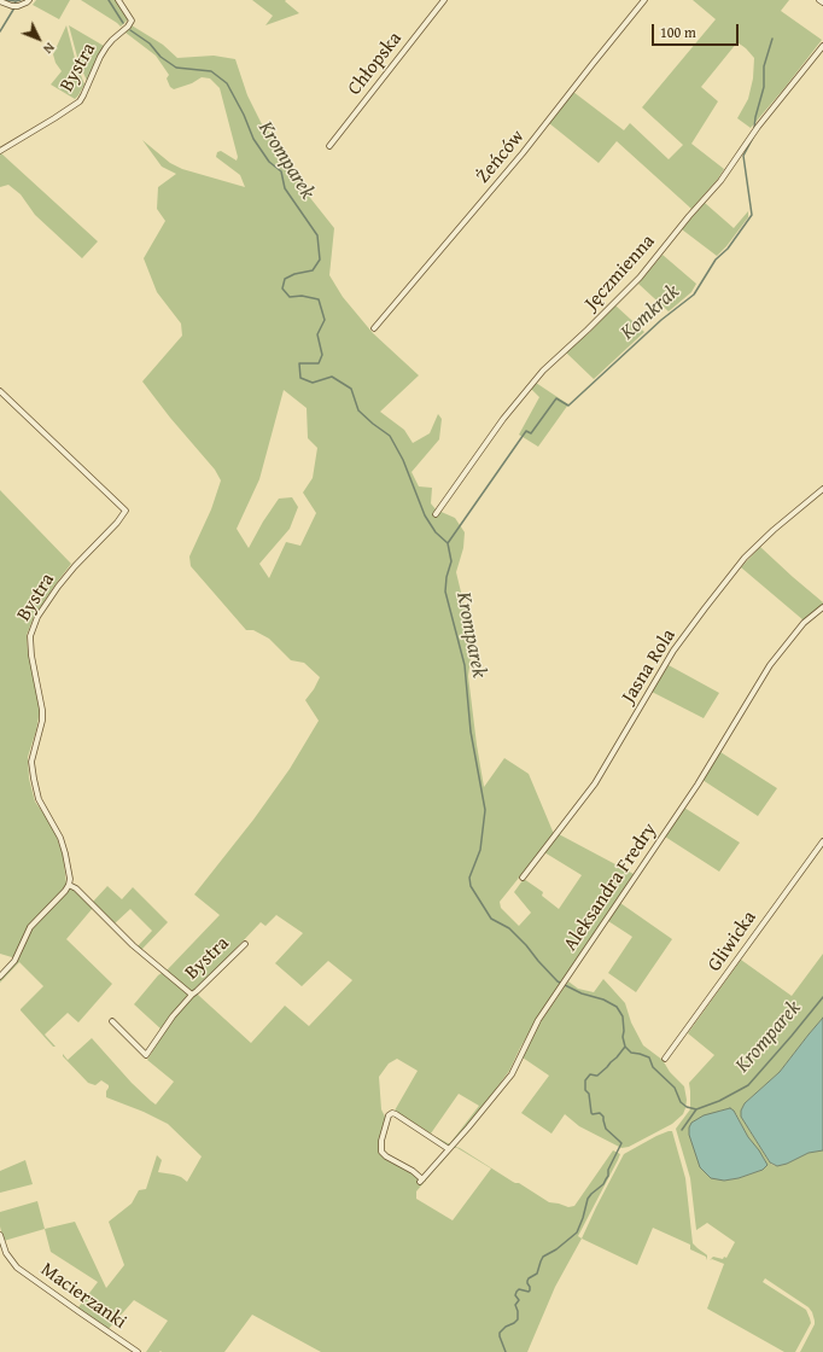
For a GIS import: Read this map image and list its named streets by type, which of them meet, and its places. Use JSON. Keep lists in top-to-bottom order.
{
  "streets": {
    "street": [
      "Chłopska",
      "Bystra",
      "Żeńców",
      "Jęczmienna",
      "Jasna Rola",
      "Aleksandra Fredry",
      "Gliwicka",
      "Macierzanki"
    ]
  },
  "water": ["Kromparek", "Komkrak"],
  "scale_bar": "100 m",
  "north": "bottom right"
}
